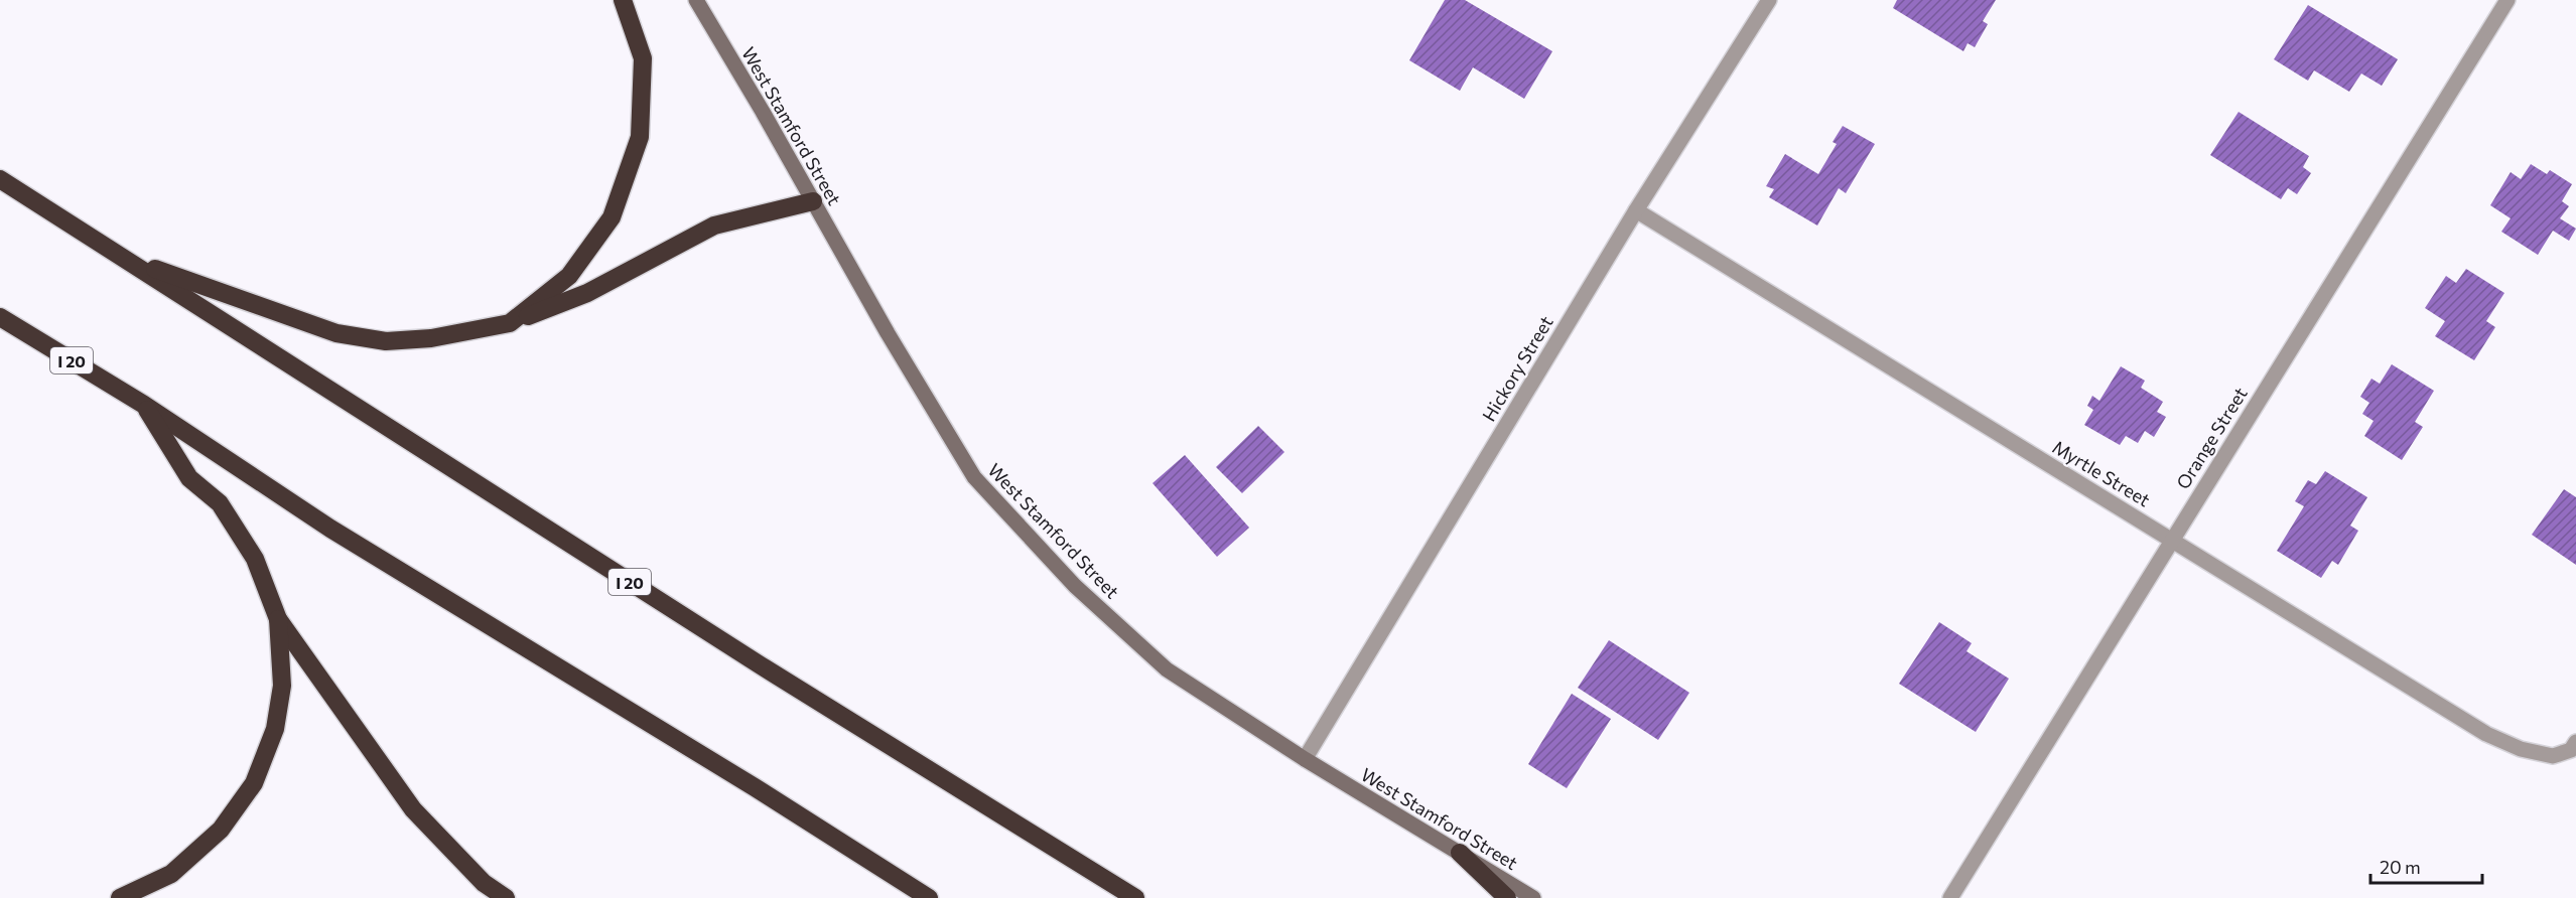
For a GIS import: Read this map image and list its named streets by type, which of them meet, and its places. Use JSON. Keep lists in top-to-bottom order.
{
  "streets": {
    "highway": ["I 20"],
    "main road": ["West Stamford Street"],
    "street": ["Hickory Street", "Orange Street", "Myrtle Street"]
  },
  "crossings": [
    ["West Stamford Street", "Hickory Street"],
    ["Hickory Street", "Myrtle Street"],
    ["Orange Street", "Myrtle Street"]
  ],
  "scale_bar": "20 m"
}
